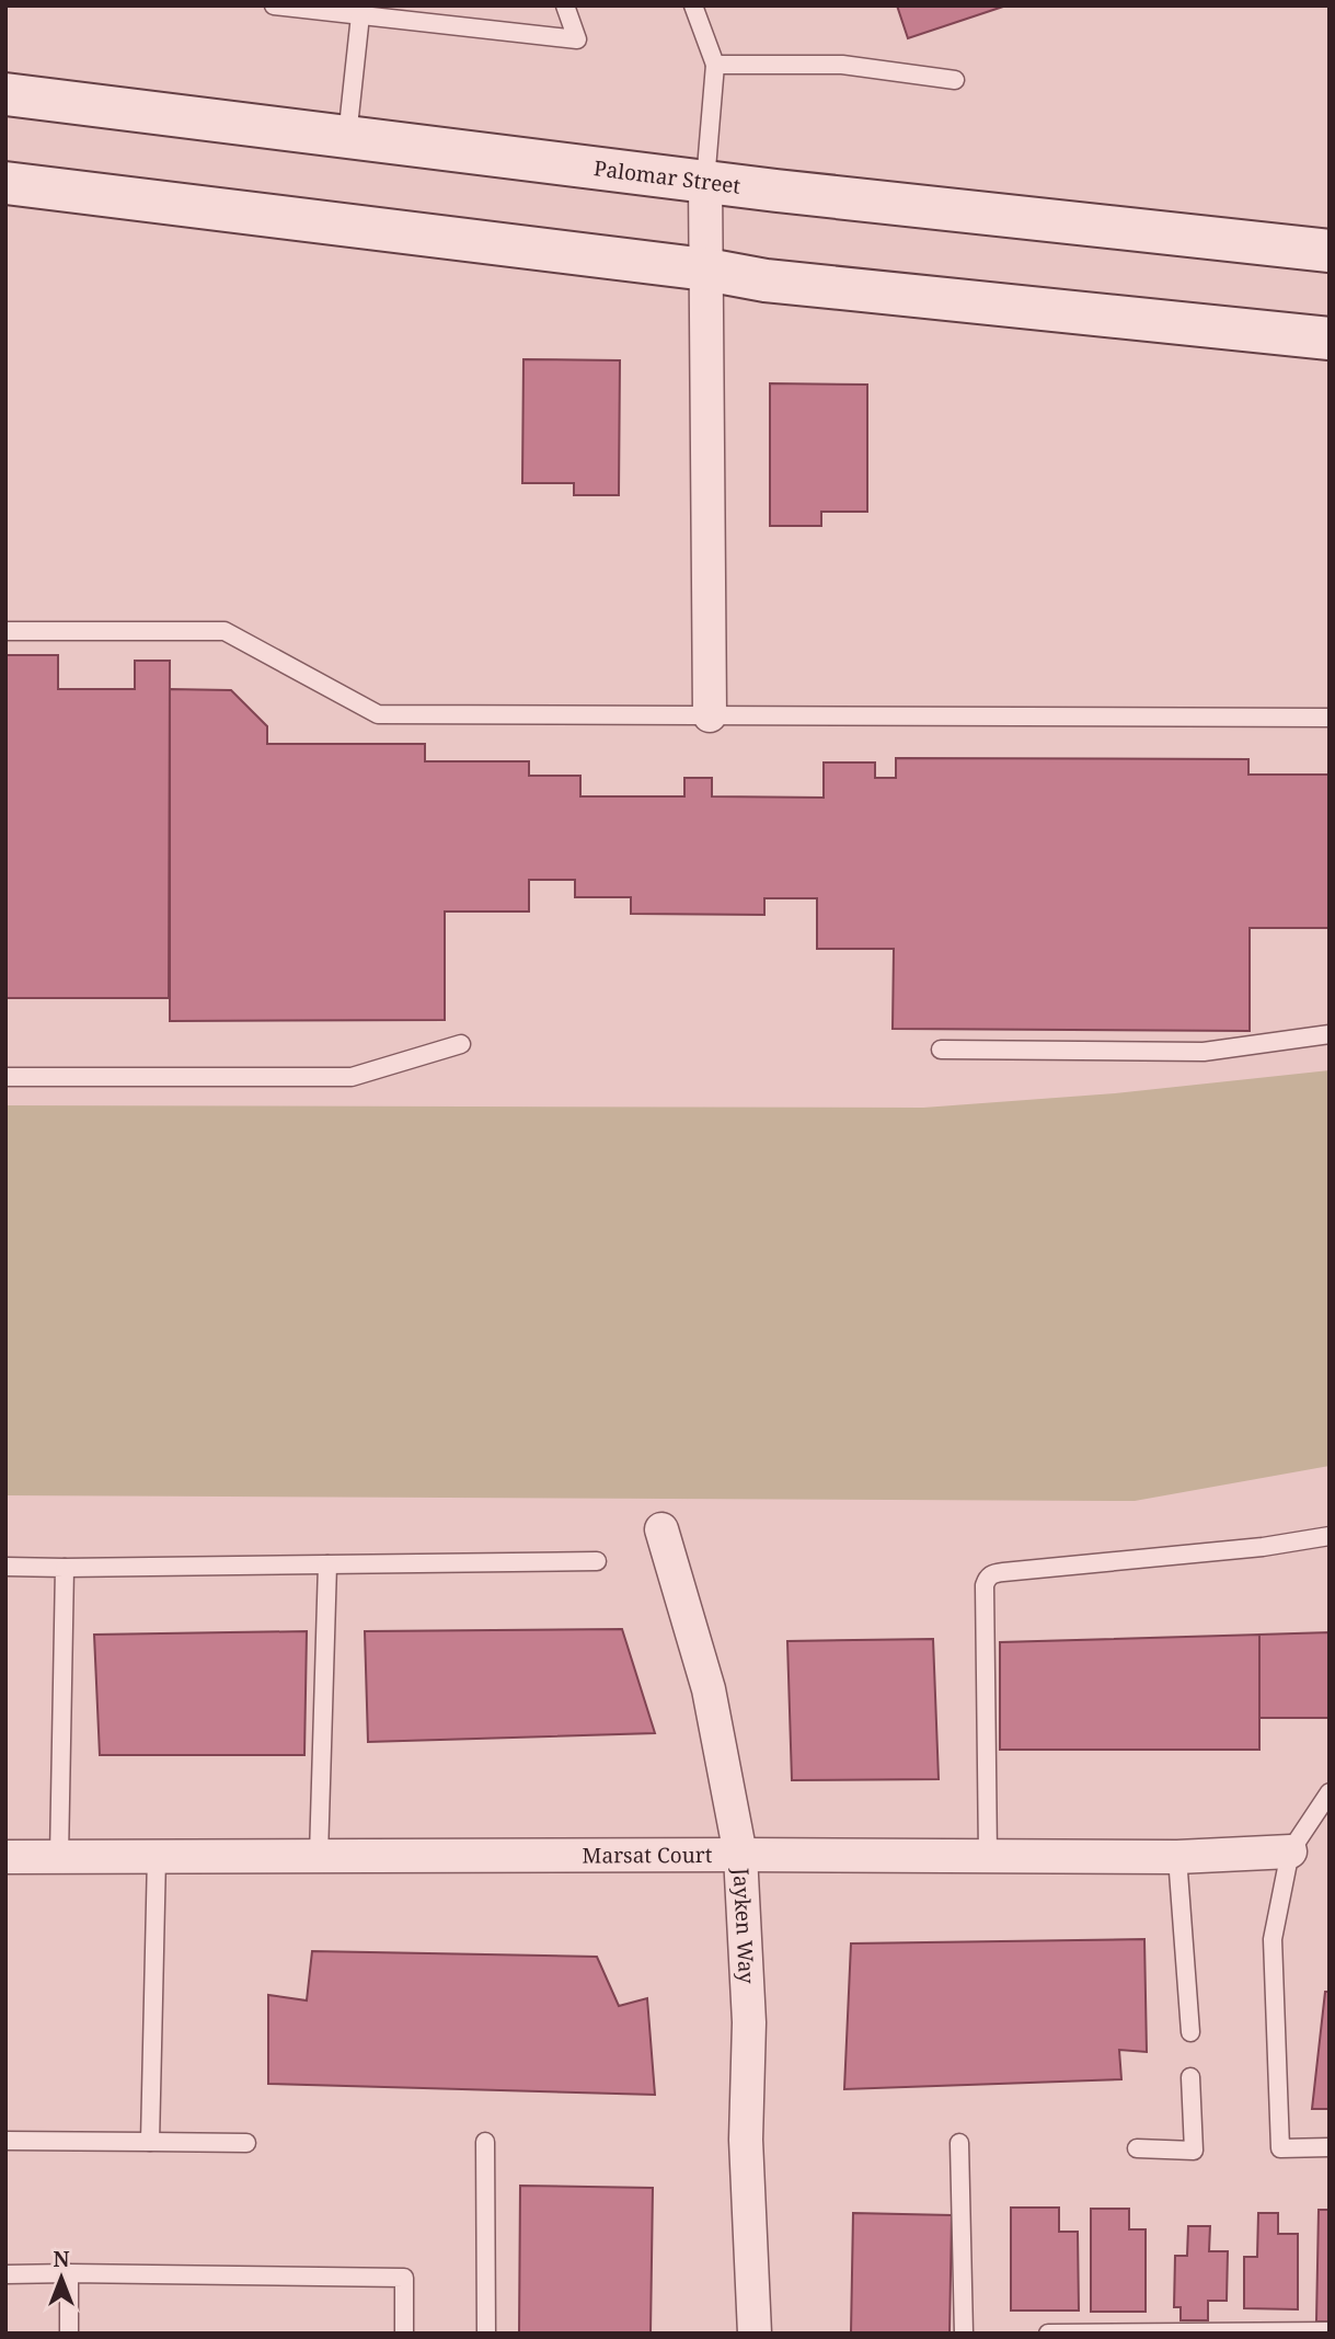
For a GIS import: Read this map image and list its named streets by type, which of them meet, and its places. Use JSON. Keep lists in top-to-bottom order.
{
  "streets": {
    "main road": ["Palomar Street"],
    "street": ["Marsat Court", "Jayken Way"]
  },
  "crossings": [
    ["Marsat Court", "Jayken Way"]
  ],
  "north": "top"
}
